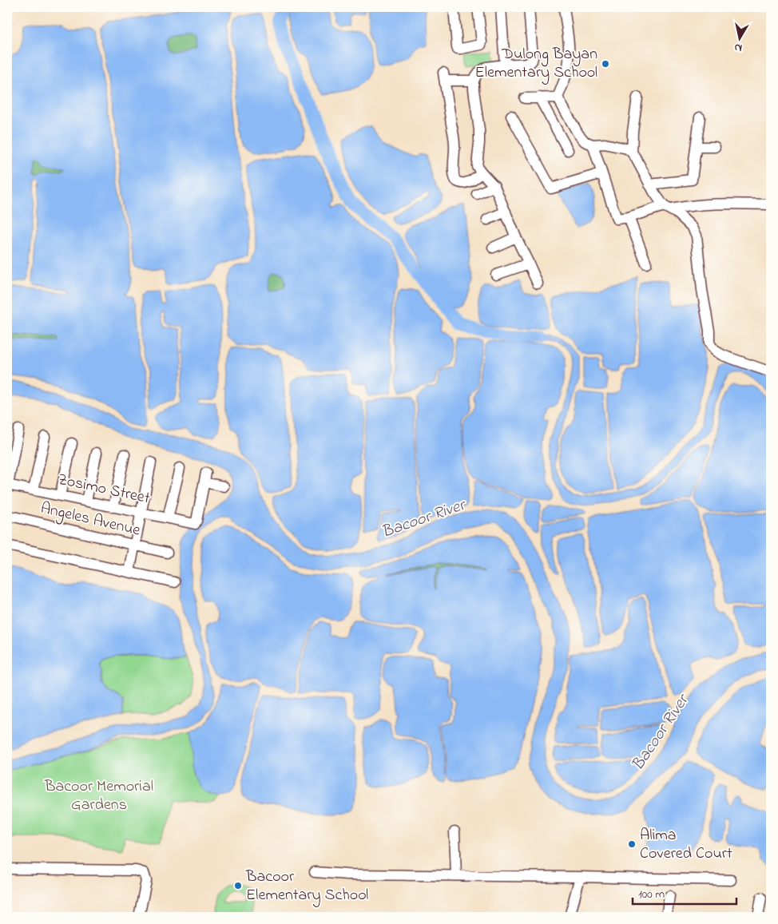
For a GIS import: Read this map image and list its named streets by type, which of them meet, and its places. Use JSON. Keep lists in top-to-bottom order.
{
  "streets": {
    "street": ["Zosimo Street", "Angeles Avenue"]
  },
  "water": ["Bacoor River"],
  "parks": ["Bacoor Memorial Gardens"],
  "places": ["Dulong Bayan Elementary School", "Alima Covered Court", "Bacoor Elementary School"],
  "scale_bar": "100 m",
  "north": "bottom"
}
